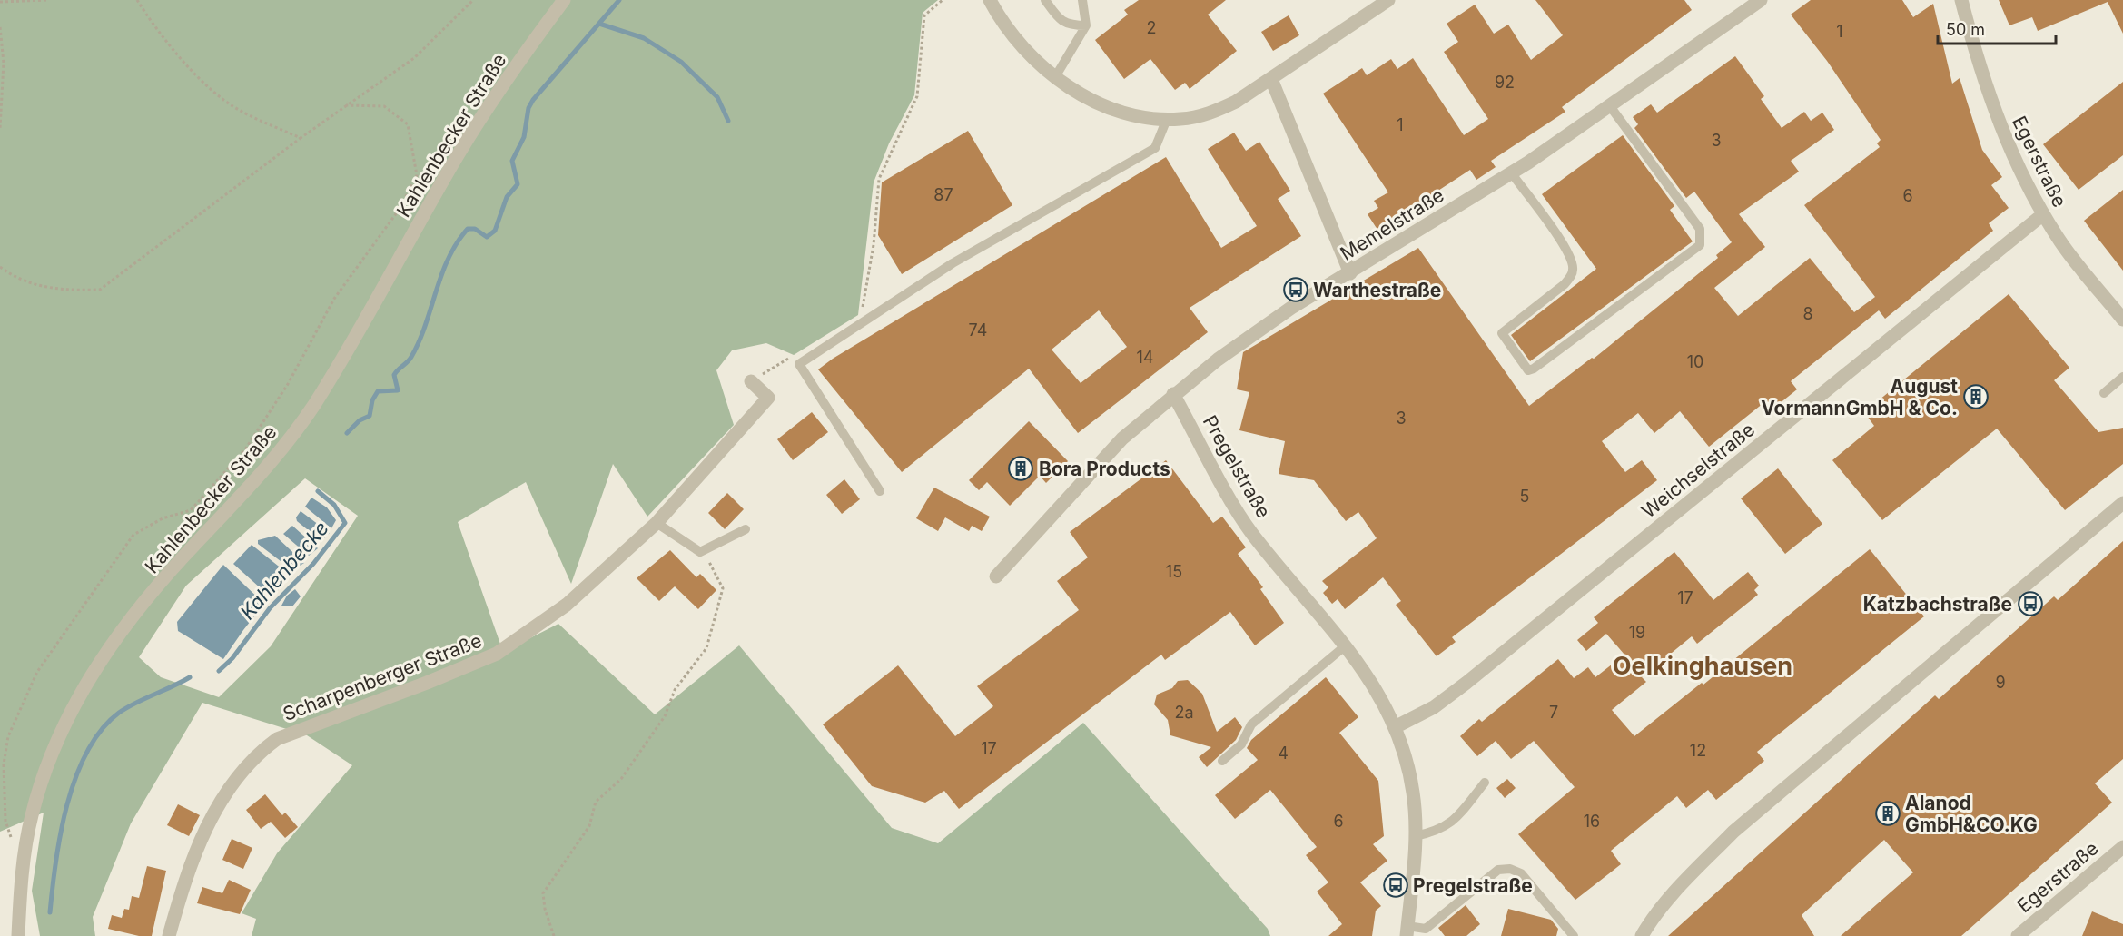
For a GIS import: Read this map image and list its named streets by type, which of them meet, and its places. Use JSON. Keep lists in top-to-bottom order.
{
  "streets": {
    "street": [
      "Kahlenbecker Straße",
      "Egerstraße",
      "Memelstraße",
      "Pregelstraße",
      "Weichselstraße",
      "Scharpenberger Straße"
    ]
  },
  "crossings": [
    ["Egerstraße", "Weichselstraße"],
    ["Memelstraße", "Pregelstraße"],
    ["Pregelstraße", "Weichselstraße"]
  ],
  "districts": ["Oelkinghausen"],
  "water": ["Kahlenbecke"],
  "places": {
    "bus stop": ["Warthestraße", "Katzbachstraße", "Pregelstraße"],
    "building": ["August VormannGmbH & Co.", "Bora Products", "Alanod GmbH&CO.KG"]
  },
  "house_numbers": [
    "2",
    "1",
    "92",
    "1",
    "3",
    "87",
    "6",
    "8",
    "74",
    "14",
    "10",
    "3",
    "5",
    "15",
    "17",
    "19",
    "9",
    "2a",
    "7",
    "17",
    "12",
    "4",
    "6",
    "16"
  ],
  "scale_bar": "50 m"
}
